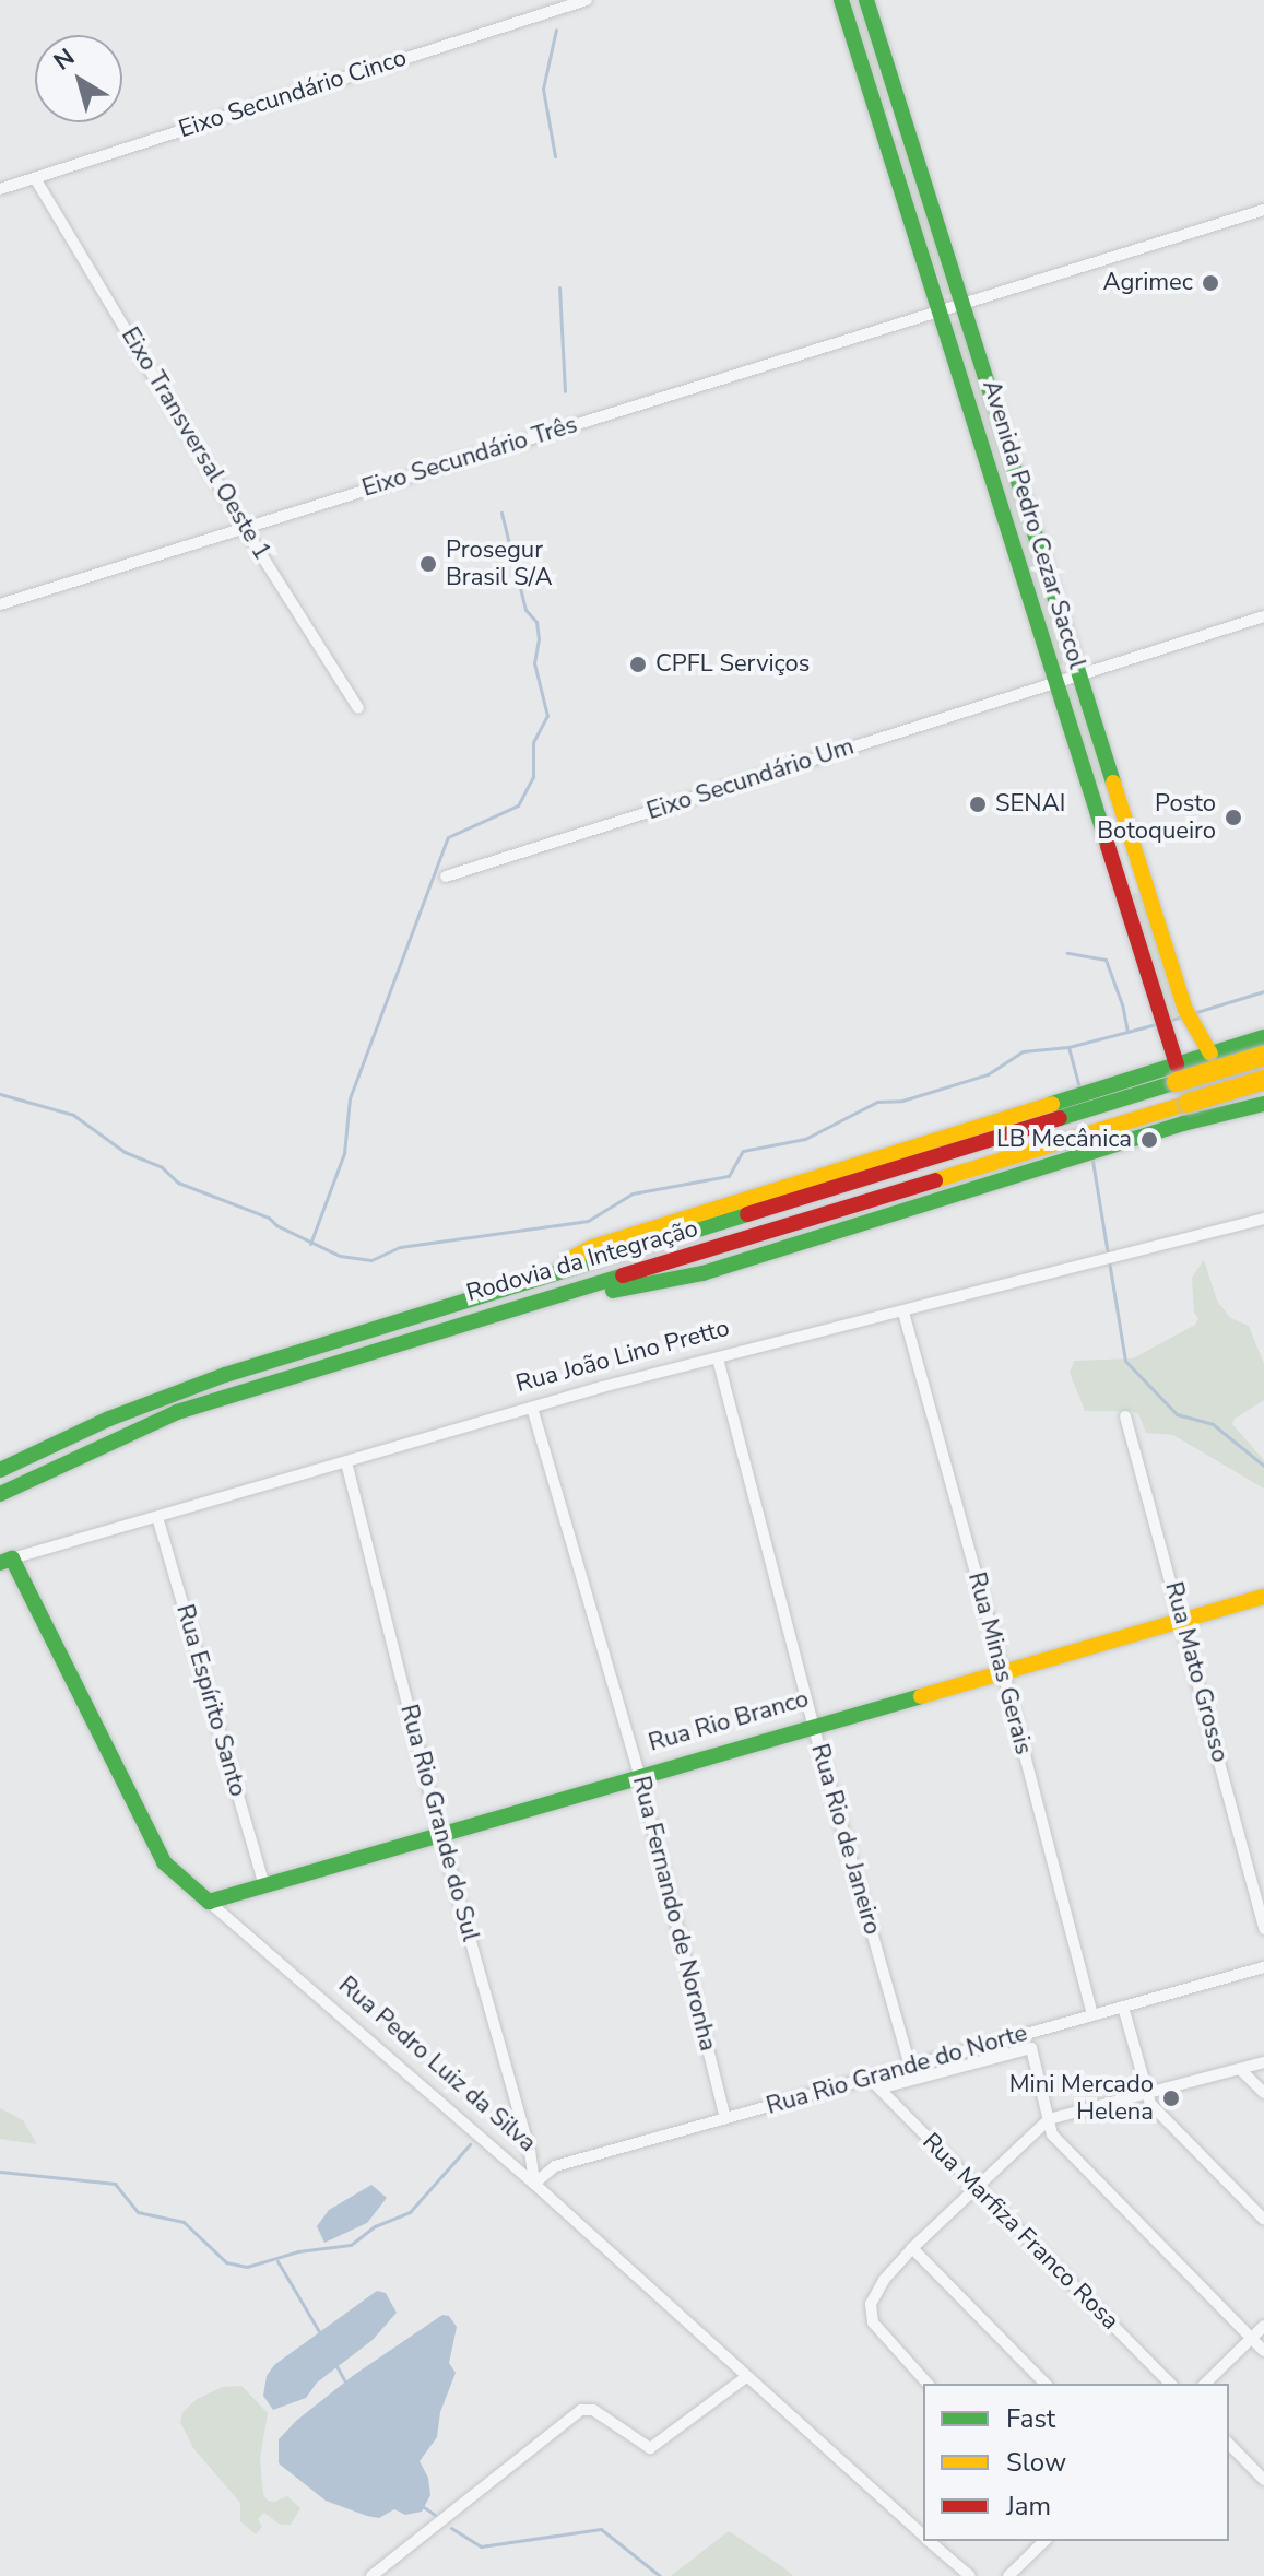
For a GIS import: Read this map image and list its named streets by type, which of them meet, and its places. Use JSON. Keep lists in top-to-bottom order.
{
  "streets": {
    "main road": [
      "Avenida Pedro Cezar Saccol",
      "Rodovia da Integração",
      "Rua Rio Branco",
      "Rua Pedro Luiz da Silva"
    ],
    "street": [
      "Eixo Secundário Cinco",
      "Eixo Transversal Oeste 1",
      "Eixo Secundário Três",
      "Eixo Secundário Um",
      "Rua João Lino Pretto",
      "Rua Minas Gerais",
      "Rua Mato Grosso",
      "Rua Espírito Santo",
      "Rua Rio Grande do Sul",
      "Rua Rio de Janeiro",
      "Rua Fernando de Noronha",
      "Rua Rio Grande do Norte",
      "Rua Marfiza Franco Rosa"
    ]
  },
  "crossings": [
    ["Eixo Secundário Cinco", "Eixo Transversal Oeste 1"],
    ["Eixo Transversal Oeste 1", "Eixo Secundário Três"],
    ["Eixo Secundário Três", "Avenida Pedro Cezar Saccol"],
    ["Avenida Pedro Cezar Saccol", "Eixo Secundário Um"],
    ["Avenida Pedro Cezar Saccol", "Rodovia da Integração"],
    ["Rua João Lino Pretto", "Rua Minas Gerais"],
    ["Rua João Lino Pretto", "Rua Espírito Santo"],
    ["Rua João Lino Pretto", "Rua Rio Grande do Sul"],
    ["Rua João Lino Pretto", "Rua Rio de Janeiro"],
    ["Rua João Lino Pretto", "Rua Fernando de Noronha"],
    ["Rua João Lino Pretto", "Rua Pedro Luiz da Silva"],
    ["Rua Minas Gerais", "Rua Rio Branco"],
    ["Rua Minas Gerais", "Rua Rio Grande do Norte"],
    ["Rua Mato Grosso", "Rua Rio Branco"],
    ["Rua Espírito Santo", "Rua Rio Branco"],
    ["Rua Rio Branco", "Rua Rio Grande do Sul"],
    ["Rua Rio Branco", "Rua Rio de Janeiro"],
    ["Rua Rio Branco", "Rua Fernando de Noronha"],
    ["Rua Rio Branco", "Rua Pedro Luiz da Silva"],
    ["Rua Rio Grande do Sul", "Rua Pedro Luiz da Silva"],
    ["Rua Rio Grande do Sul", "Rua Rio Grande do Norte"],
    ["Rua Rio de Janeiro", "Rua Rio Grande do Norte"],
    ["Rua Fernando de Noronha", "Rua Rio Grande do Norte"],
    ["Rua Pedro Luiz da Silva", "Rua Rio Grande do Norte"],
    ["Rua Rio Grande do Norte", "Rua Marfiza Franco Rosa"]
  ],
  "places": [
    "Agrimec",
    "Prosegur Brasil S/A",
    "CPFL Serviços",
    "SENAI",
    "Posto Botoqueiro",
    "LB Mecânica",
    "Mini Mercado Helena"
  ],
  "legend": ["Fast", "Slow", "Jam"],
  "north": "top left"
}
